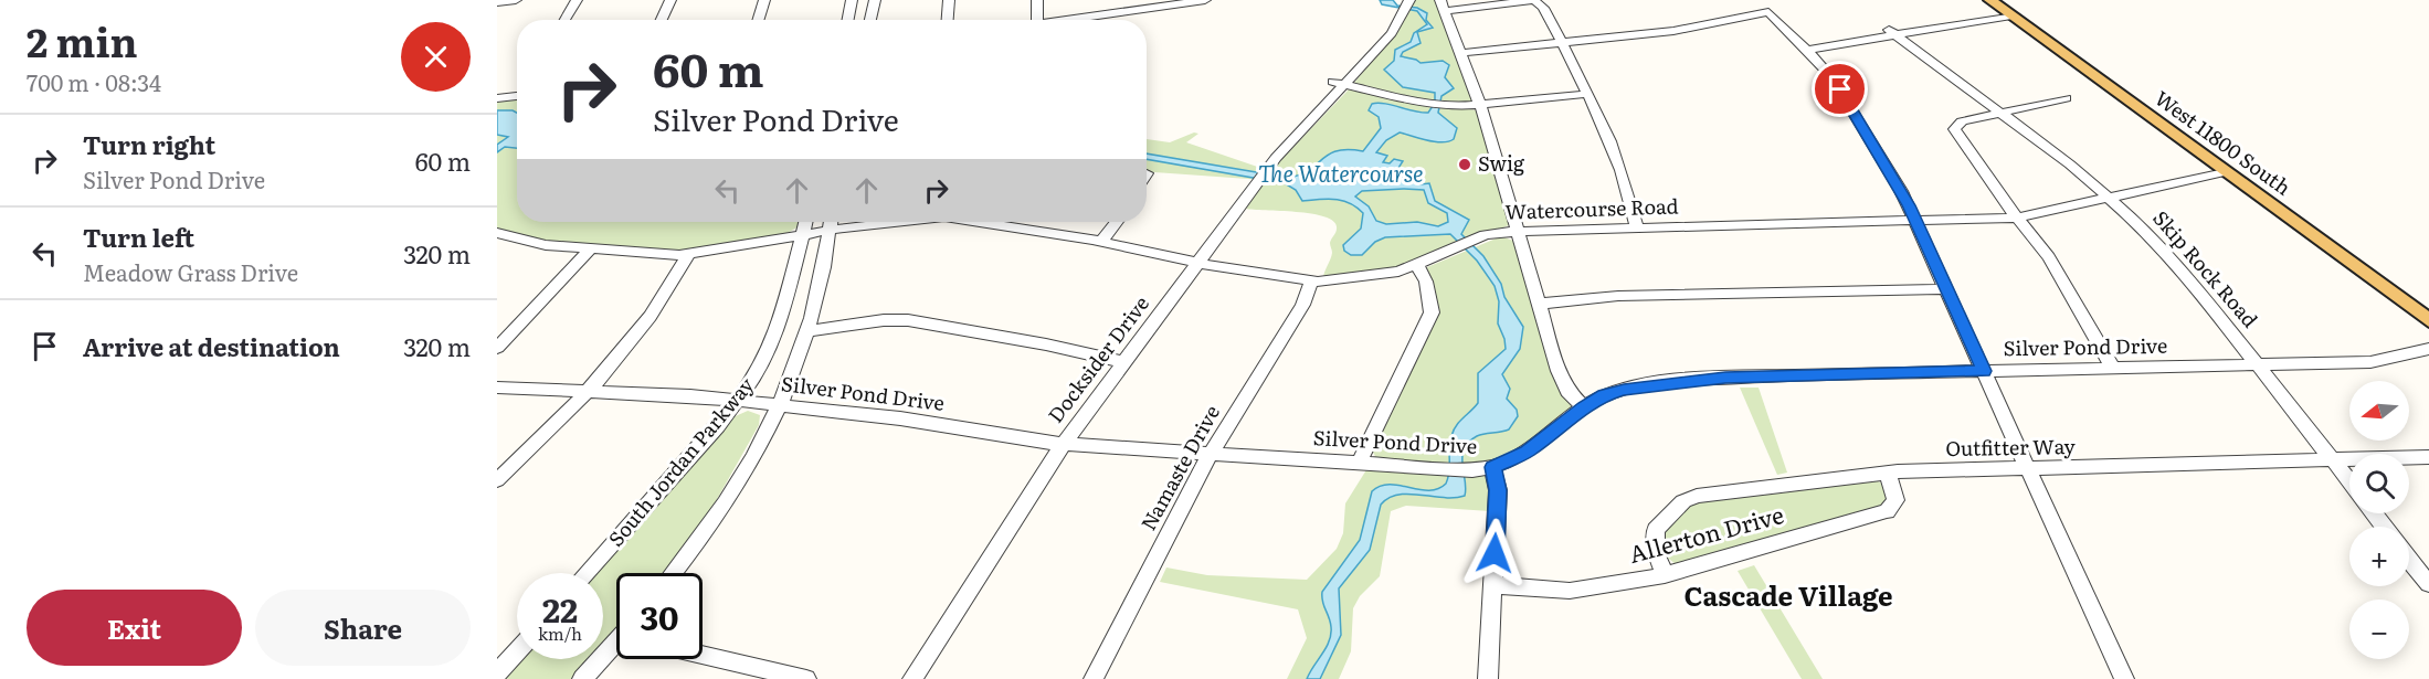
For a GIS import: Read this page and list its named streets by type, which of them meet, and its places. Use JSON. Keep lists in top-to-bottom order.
{
  "streets": {
    "main road": ["West 11800 South"],
    "street": [
      "Watercourse Road",
      "Skip Rock Road",
      "Silver Pond Drive",
      "Docksider Drive",
      "Outfitter Way",
      "South Jordan Parkway",
      "Namaste Drive",
      "Allerton Drive"
    ]
  },
  "crossings": [
    ["West 11800 South", "Watercourse Road"],
    ["Watercourse Road", "Skip Rock Road"],
    ["Watercourse Road", "Docksider Drive"],
    ["Watercourse Road", "South Jordan Parkway"],
    ["Watercourse Road", "Namaste Drive"],
    ["Skip Rock Road", "Silver Pond Drive"],
    ["Skip Rock Road", "Outfitter Way"],
    ["Silver Pond Drive", "Docksider Drive"],
    ["Silver Pond Drive", "South Jordan Parkway"],
    ["Silver Pond Drive", "Namaste Drive"],
    ["Outfitter Way", "Allerton Drive"]
  ],
  "districts": ["Cascade Village"],
  "water": ["The Watercourse"],
  "places": ["Swig"],
  "north": "left",
  "page": {
    "heading": ["2 min", "700 m · 08:34"],
    "turn": ["60 m", "Silver Pond Drive"],
    "list": [
      {
        "name": "Turn right",
        "note": "Silver Pond Drive",
        "value": "60 m"
      },
      {
        "name": "Turn left",
        "note": "Meadow Grass Drive",
        "value": "320 m"
      },
      {
        "name": "Arrive at destination",
        "value": "320 m"
      }
    ],
    "map_buttons": ["+", "−"],
    "speed": "22 km/h",
    "limit": "30",
    "buttons": ["Exit", "Share"]
  }
}
